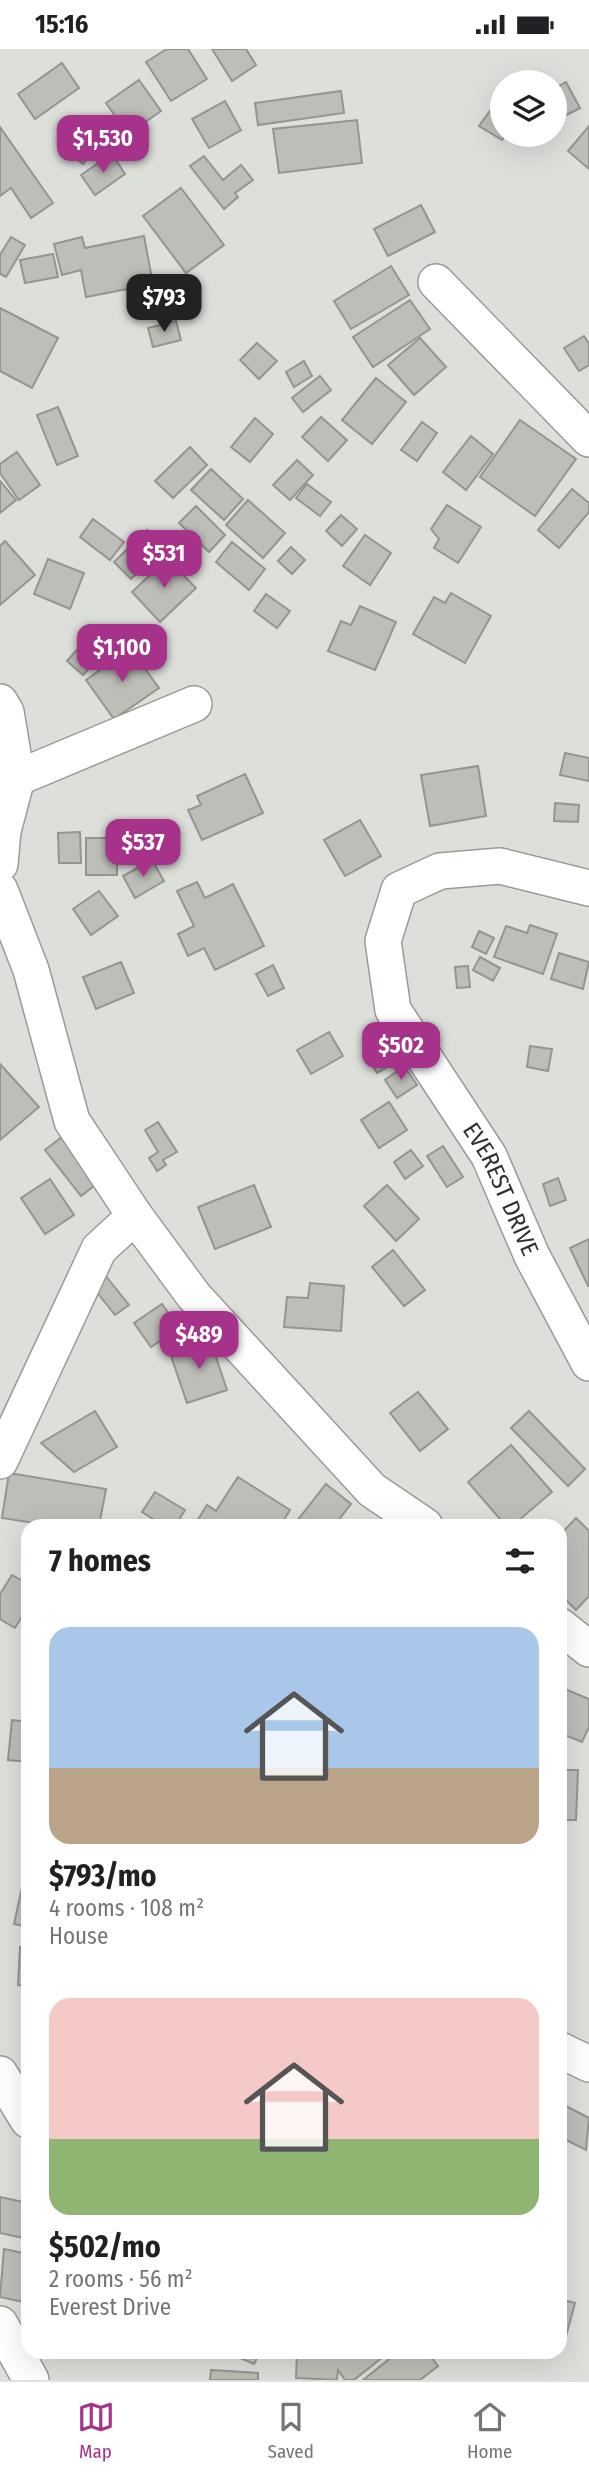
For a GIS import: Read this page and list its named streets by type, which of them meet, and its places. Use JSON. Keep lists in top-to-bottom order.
{
  "streets": {
    "street": ["EVEREST DRIVE"]
  },
  "page": {
    "status": "15:16",
    "price": [
      "$1,530",
      "$793",
      "$531",
      "$1,100",
      "$537",
      "$502",
      "$489"
    ],
    "heading": "7 homes",
    "list": [
      {
        "name": "$793/mo",
        "note": "4 rooms · 108 m² · House"
      },
      {
        "name": "$502/mo",
        "note": "2 rooms · 56 m² · Everest Drive"
      }
    ],
    "tabs": ["Map", "Saved", "Home"]
  }
}
